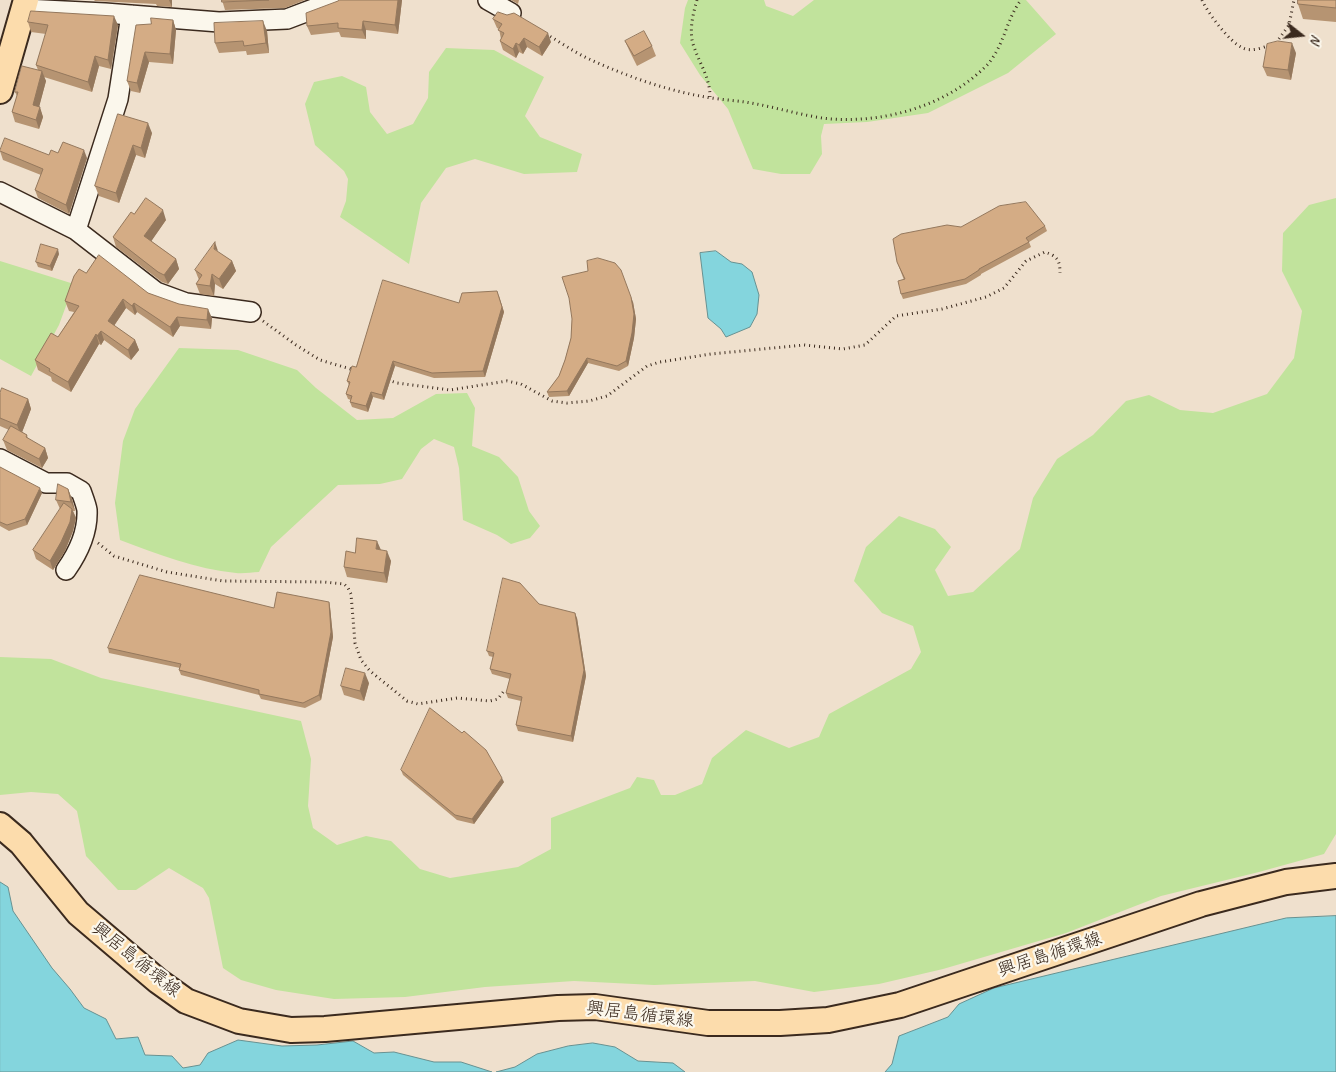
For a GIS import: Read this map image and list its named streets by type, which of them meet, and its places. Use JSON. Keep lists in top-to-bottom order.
{
  "streets": {
    "main road": ["興居島循環線"]
  },
  "north": "right"
}
